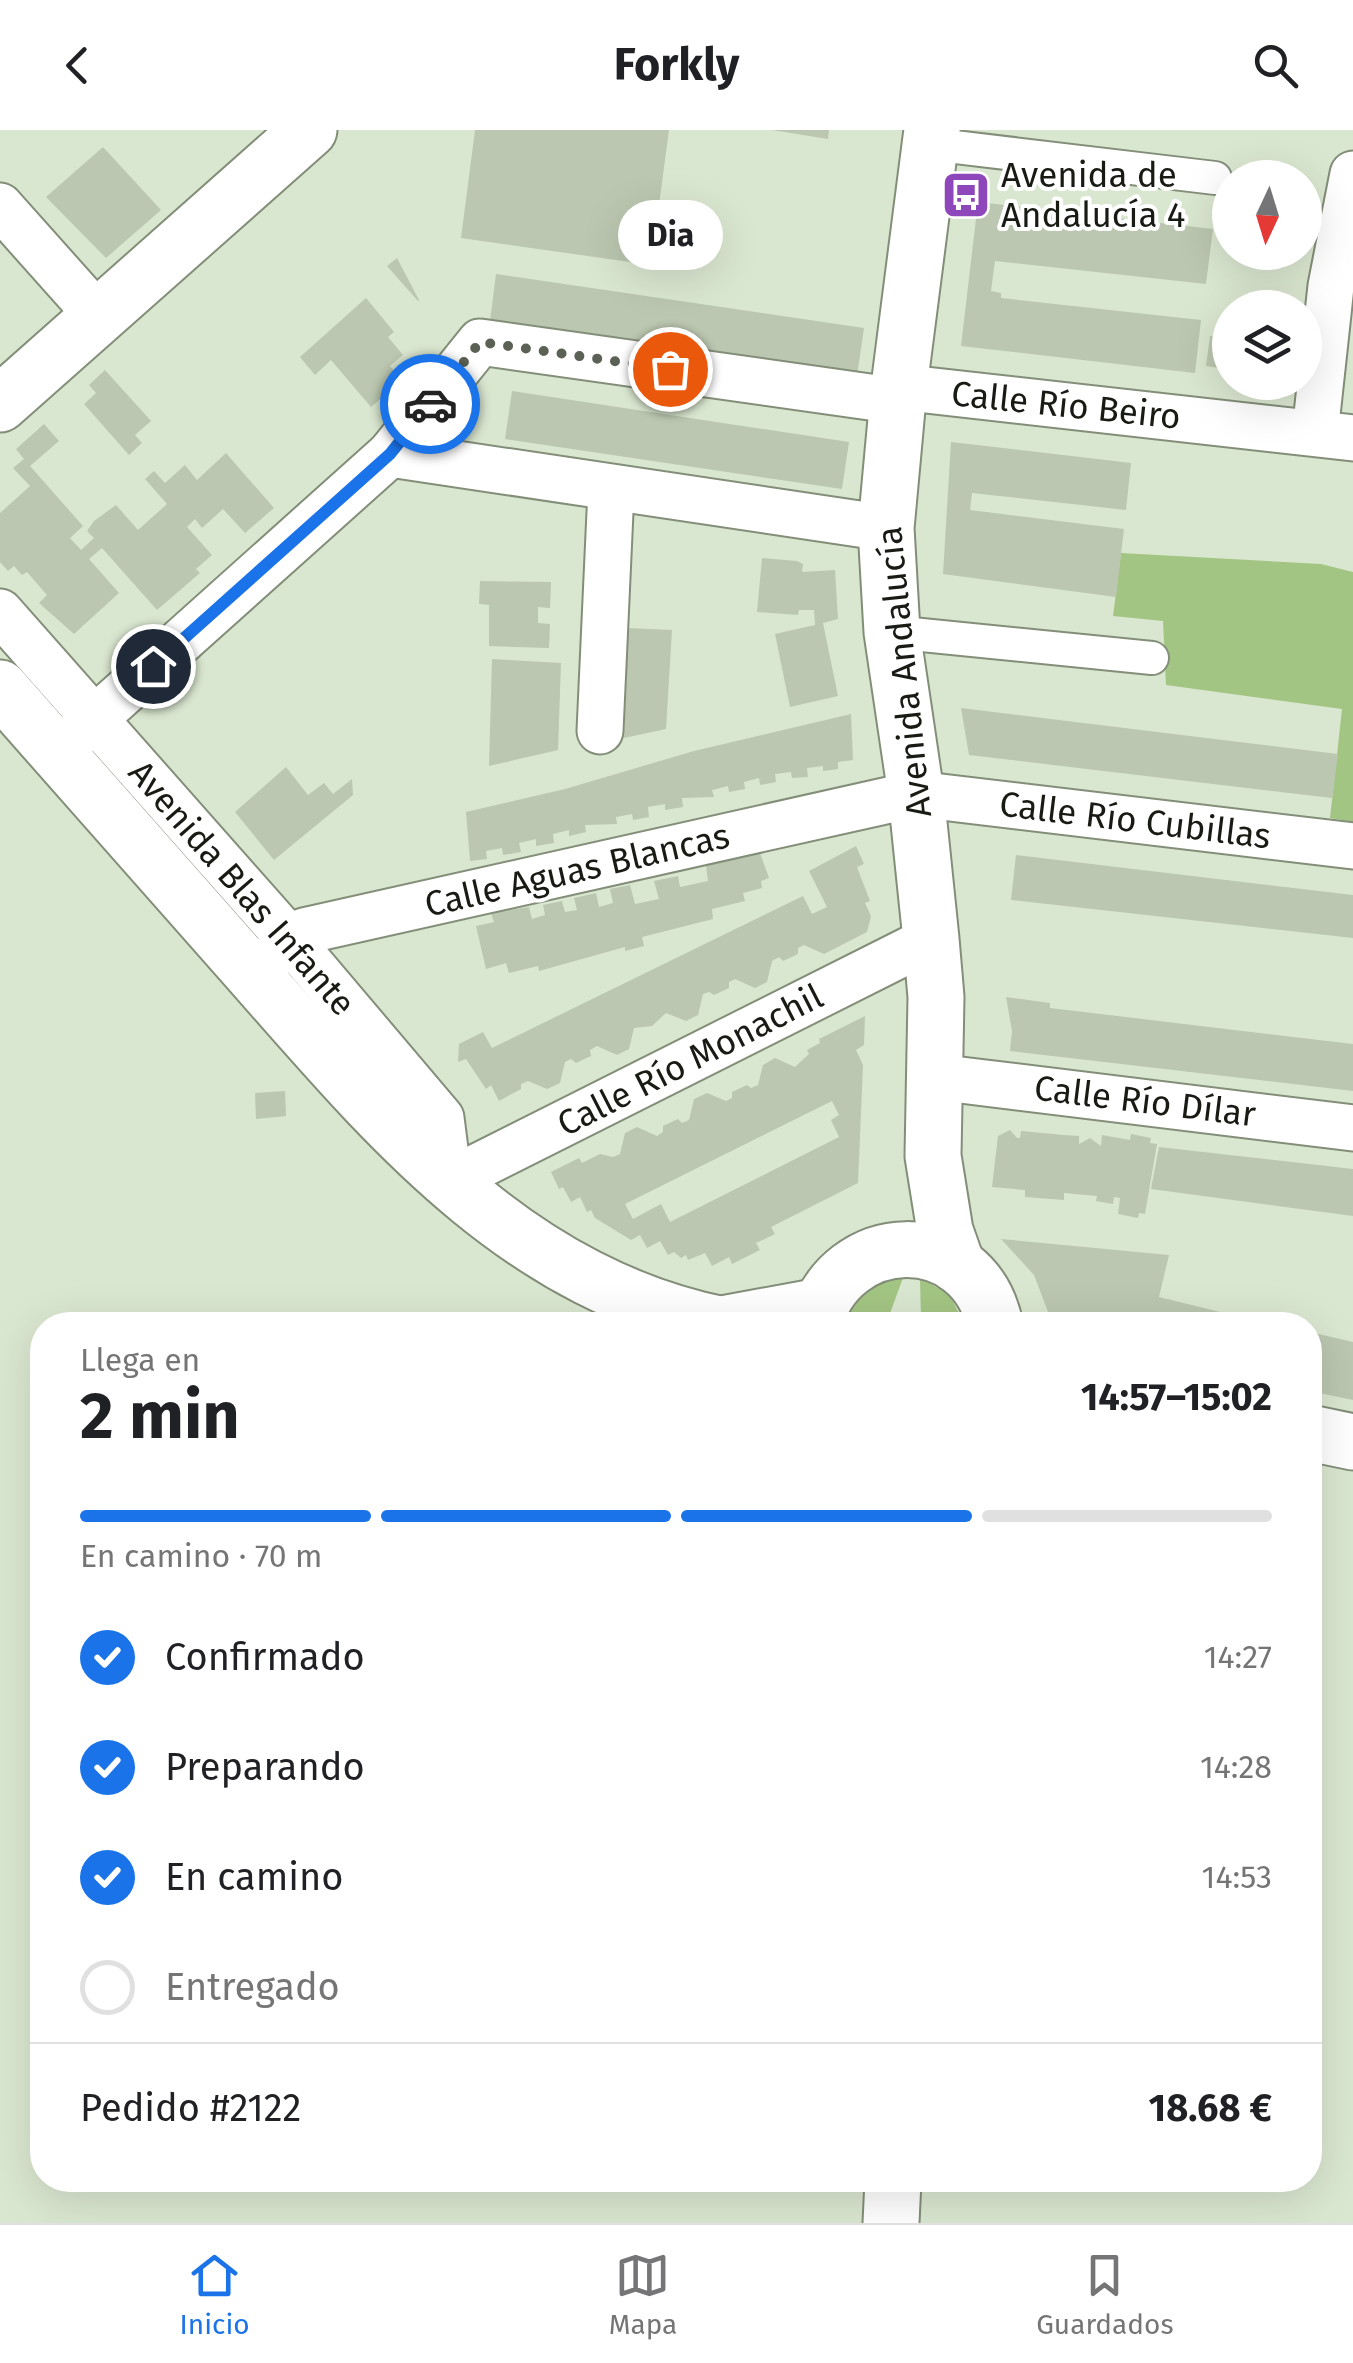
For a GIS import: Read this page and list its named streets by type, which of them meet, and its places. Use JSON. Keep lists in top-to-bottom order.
{
  "streets": {
    "street": [
      "Calle Río Beiro",
      "Avenida Andalucía",
      "Calle Río Cubillas",
      "Calle Aguas Blancas",
      "Avenida Blas Infante",
      "Calle Río Monachil",
      "Calle Río Dílar"
    ]
  },
  "crossings": [
    ["Calle Río Beiro", "Avenida Andalucía"],
    ["Avenida Andalucía", "Calle Río Cubillas"],
    ["Avenida Andalucía", "Calle Aguas Blancas"],
    ["Avenida Andalucía", "Calle Río Monachil"],
    ["Avenida Andalucía", "Calle Río Dílar"],
    ["Calle Río Cubillas", "Calle Aguas Blancas"],
    ["Calle Aguas Blancas", "Avenida Blas Infante"],
    ["Avenida Blas Infante", "Calle Río Monachil"]
  ],
  "places": {
    "bus stop": ["Avenida de Andalucía 4"],
    "other": ["Dia"]
  },
  "north": "bottom",
  "page": {
    "header": "Forkly",
    "bubble": "Dia",
    "heading": ["2 min", "Llega en", "14:57–15:02"],
    "panel": ["Pedido #2122", "18.68 €"],
    "bar": "En camino · 70 m",
    "list": [
      ["Confirmado", "14:27"],
      ["Preparando", "14:28"],
      ["En camino", "14:53"],
      "Entregado"
    ],
    "tabs": ["Inicio", "Mapa", "Guardados"]
  }
}
